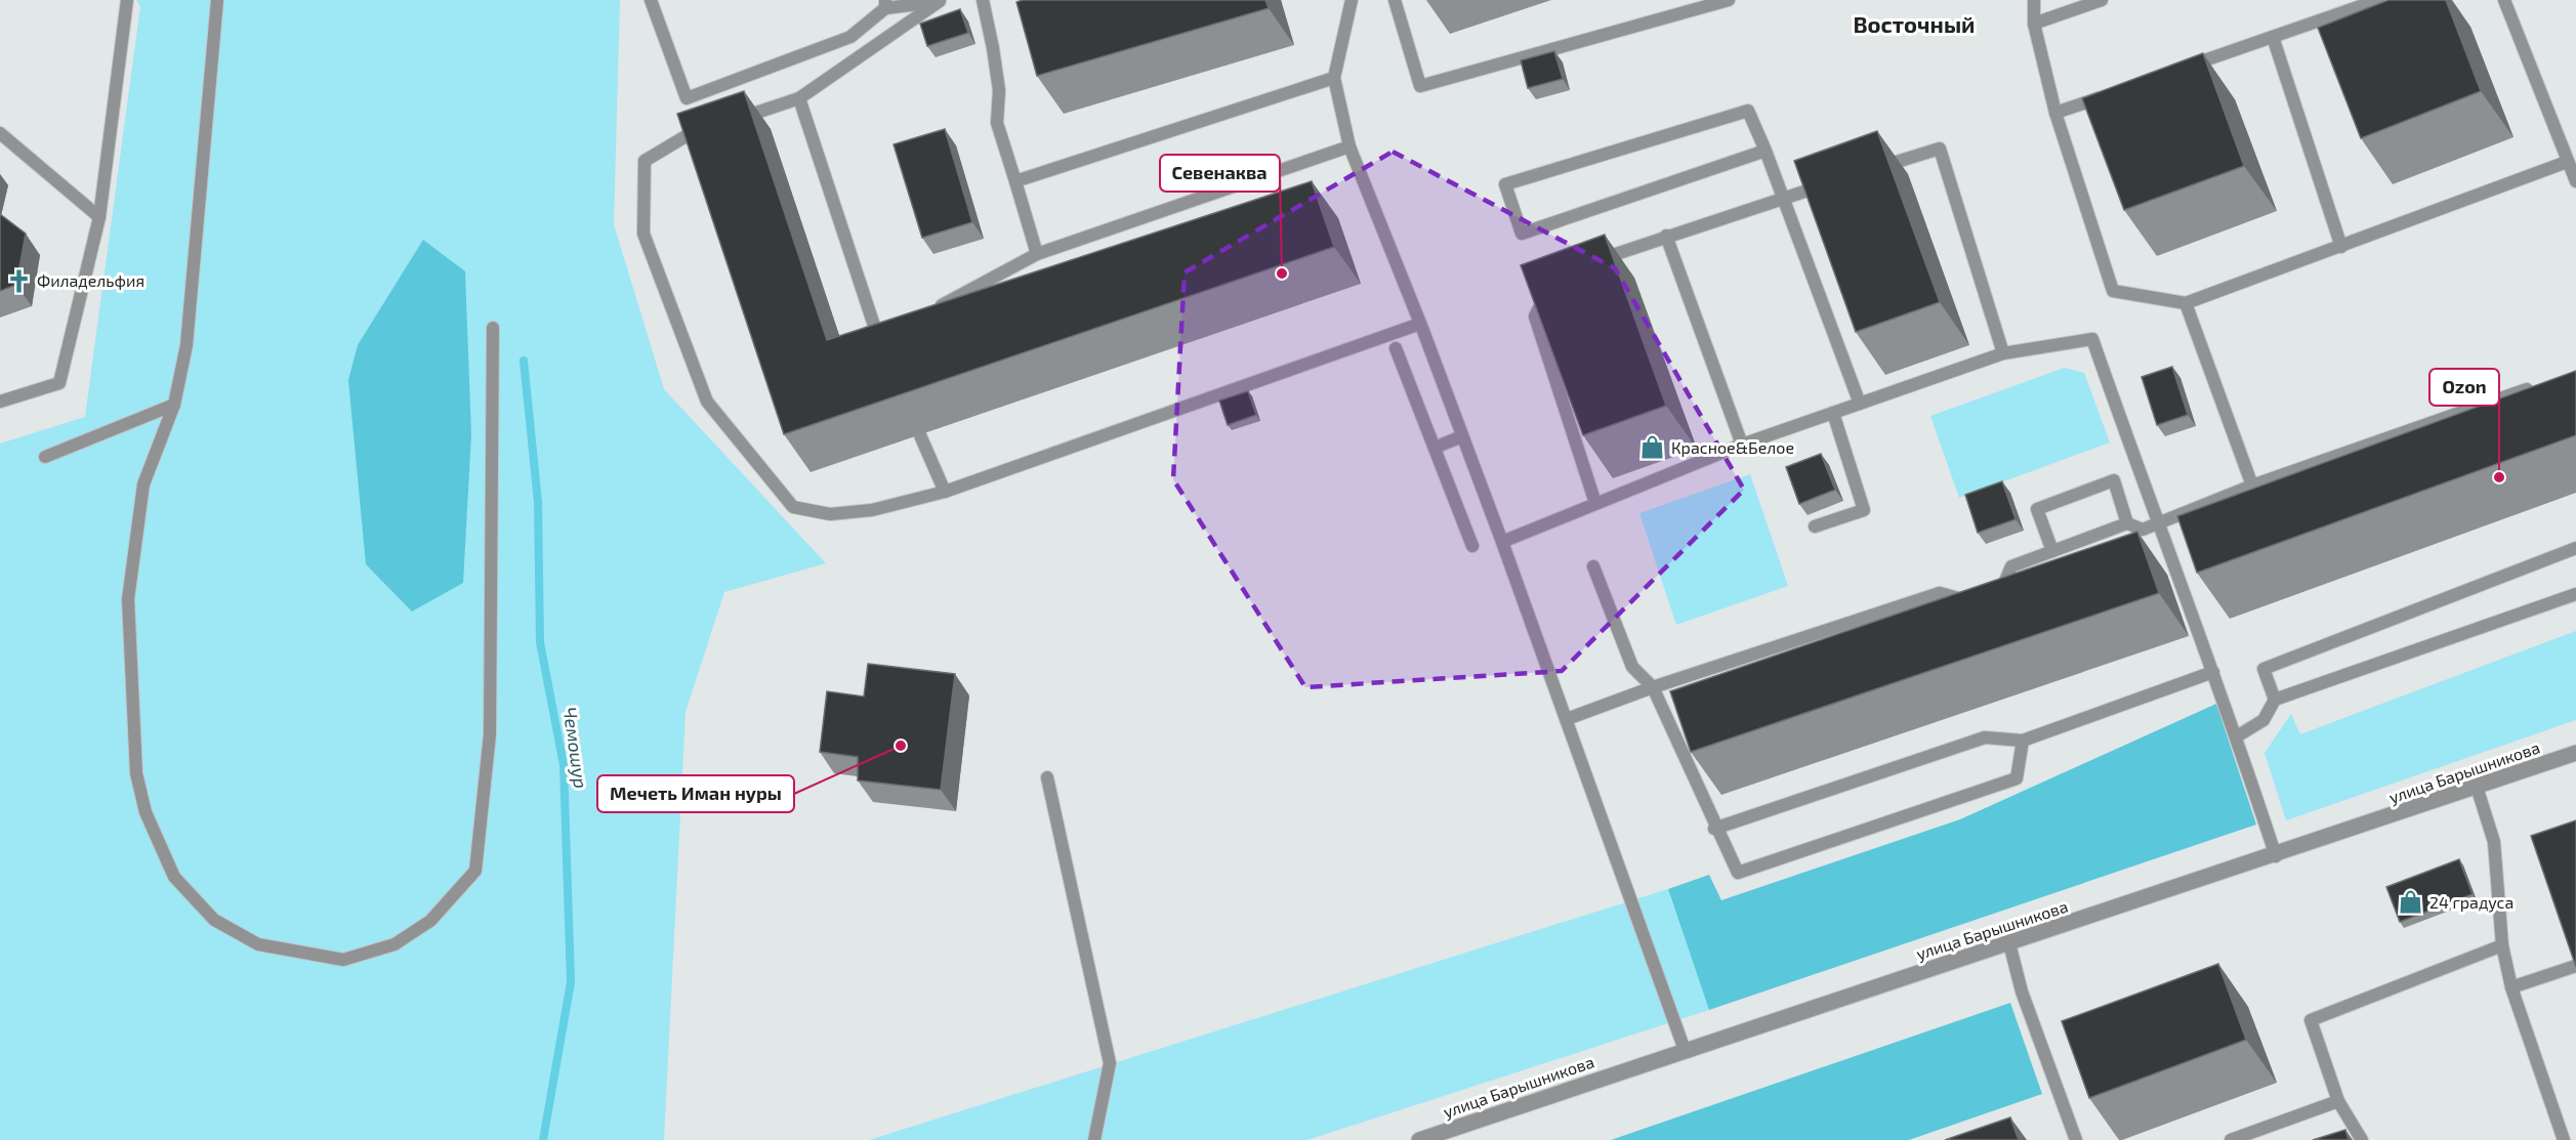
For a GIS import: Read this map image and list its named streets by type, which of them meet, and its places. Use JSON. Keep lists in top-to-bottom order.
{
  "streets": {
    "street": ["улица Барышникова"]
  },
  "districts": ["Восточный"],
  "water": ["Чемошур"],
  "places": {
    "other": ["Севенаква", "Ozon", "Мечеть Иман нуры"],
    "church": ["Филадельфия"],
    "shop": ["Красное&Белое", "24 градуса"]
  }
}
